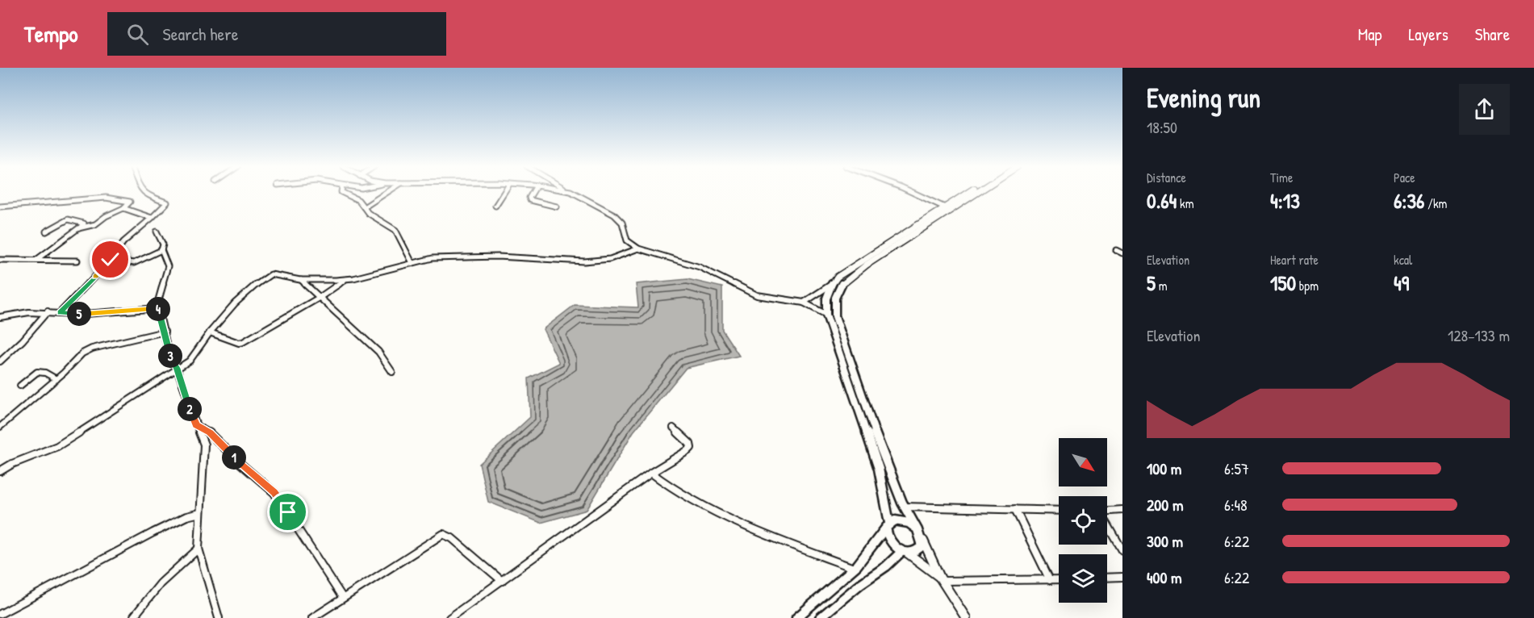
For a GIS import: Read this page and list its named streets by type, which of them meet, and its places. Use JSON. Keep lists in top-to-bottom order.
{
  "north": "bottom right",
  "page": {
    "header": "Tempo",
    "search": "Search here",
    "nav": ["Map", "Layers", "Share"],
    "heading": ["Evening run", "18:50"],
    "stats": [
      ["Distance", "0.64 km"],
      ["Time", "4:13"],
      ["Pace", "6:36 /km"],
      ["Elevation", "5 m"],
      ["Heart rate", "150 bpm"],
      ["kcal", "49"]
    ],
    "pins": [
      "4",
      "5",
      "3",
      "2",
      "1"
    ],
    "chart": ["Elevation", "128–133 m"],
    "list": [
      {
        "name": "100 m",
        "note": "6:57"
      },
      {
        "name": "200 m",
        "note": "6:48"
      },
      {
        "name": "300 m",
        "note": "6:22"
      },
      {
        "name": "400 m",
        "note": "6:22"
      }
    ]
  }
}
